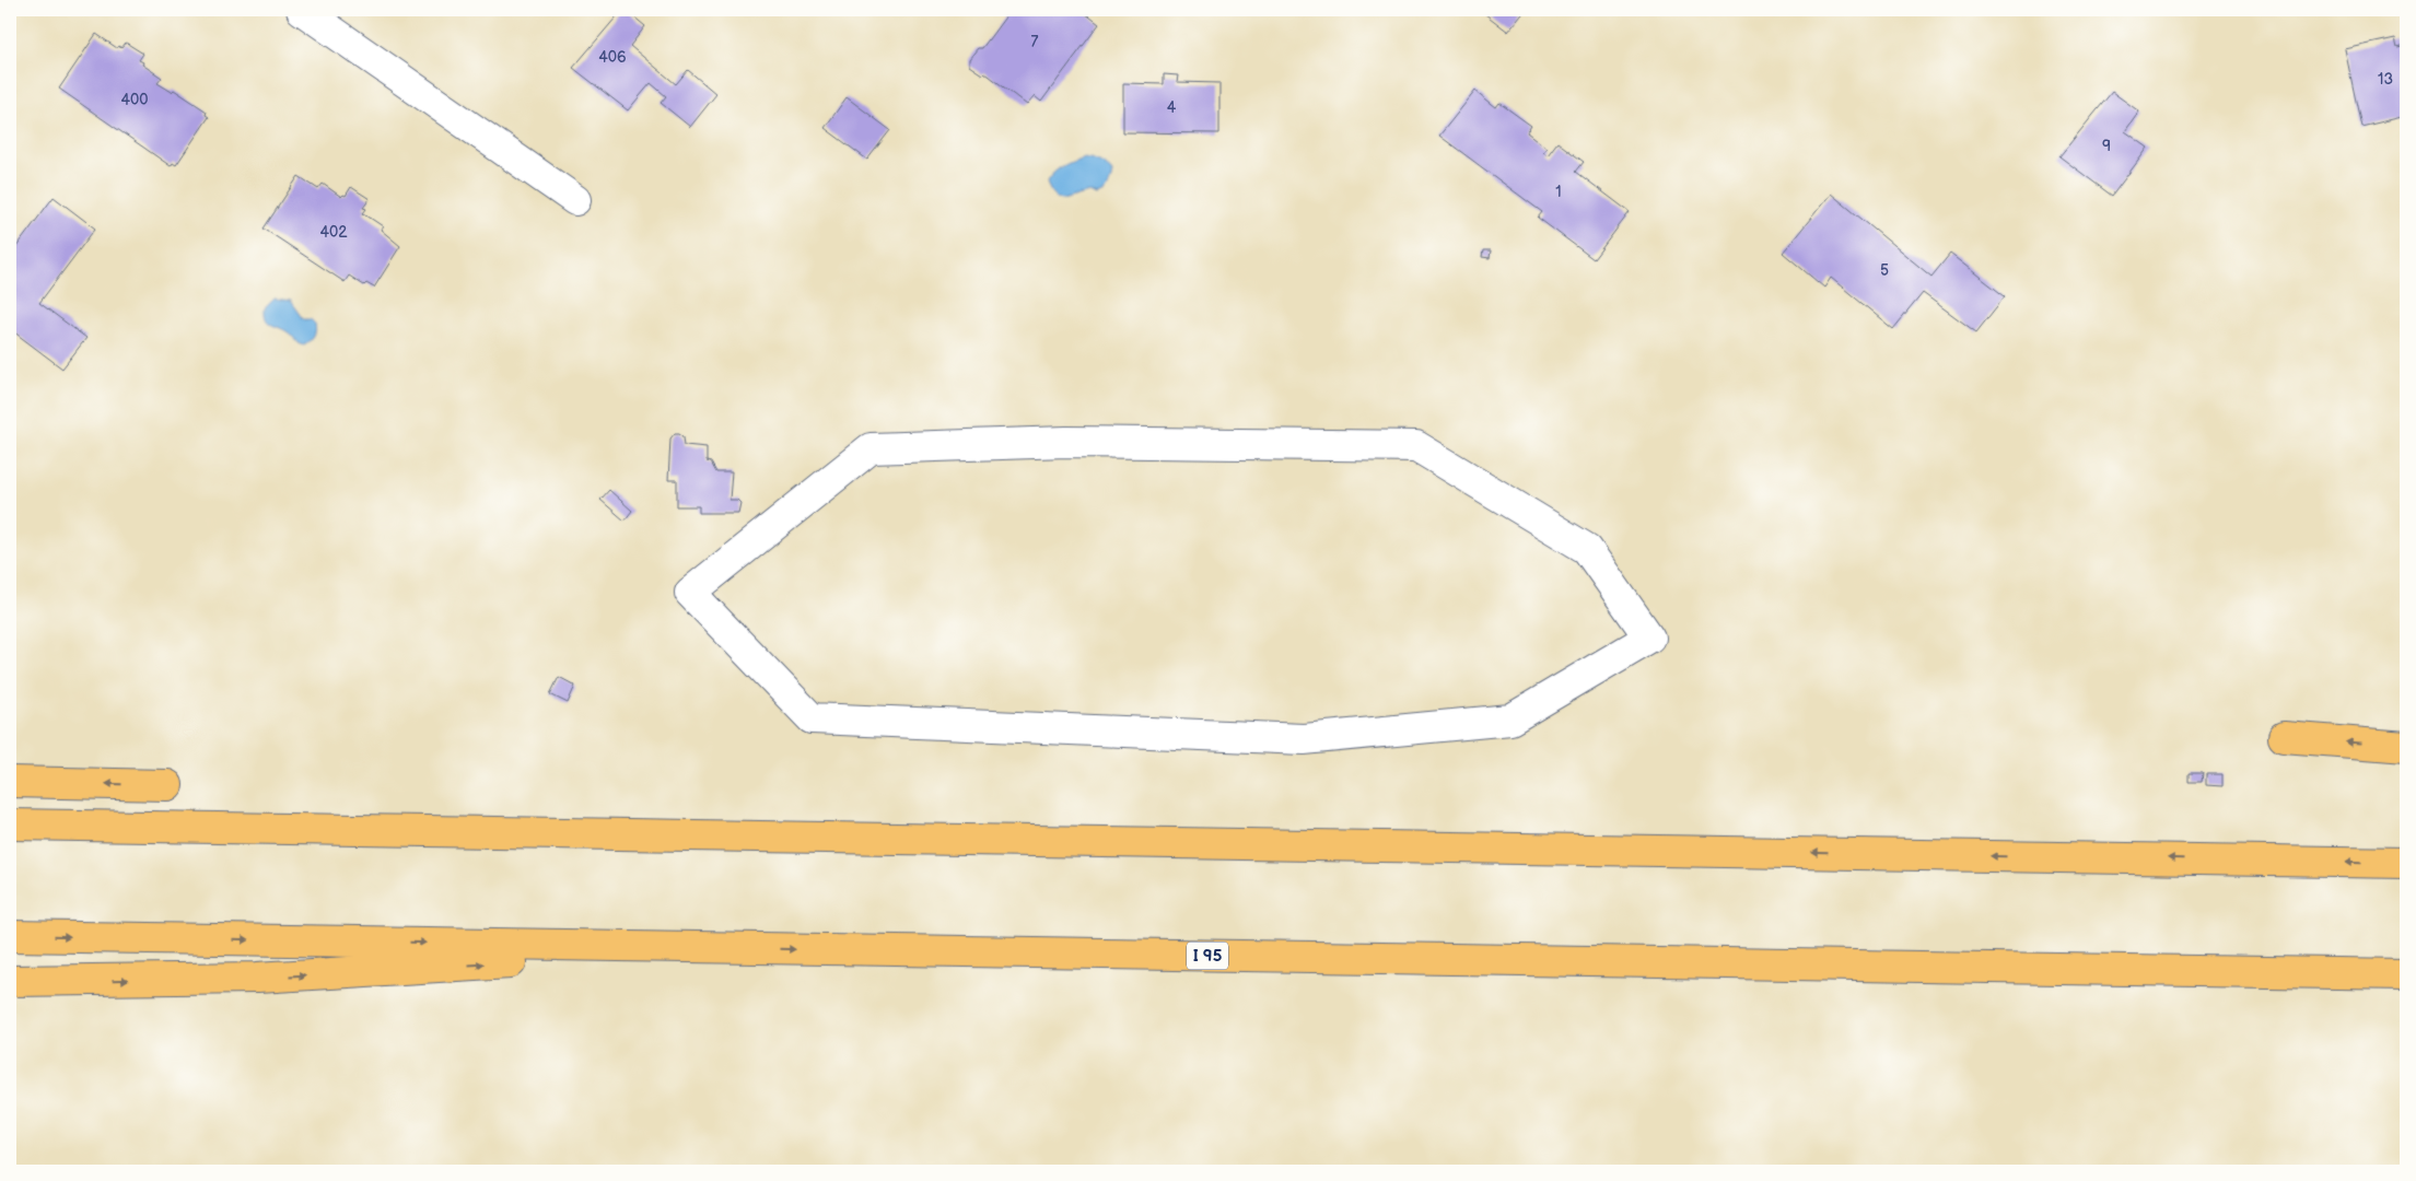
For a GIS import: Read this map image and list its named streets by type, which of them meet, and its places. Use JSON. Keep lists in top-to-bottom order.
{
  "streets": {
    "highway": ["I 95"]
  },
  "house_numbers": [
    "7",
    "406",
    "13",
    "400",
    "4",
    "9",
    "1",
    "402",
    "5"
  ]
}
